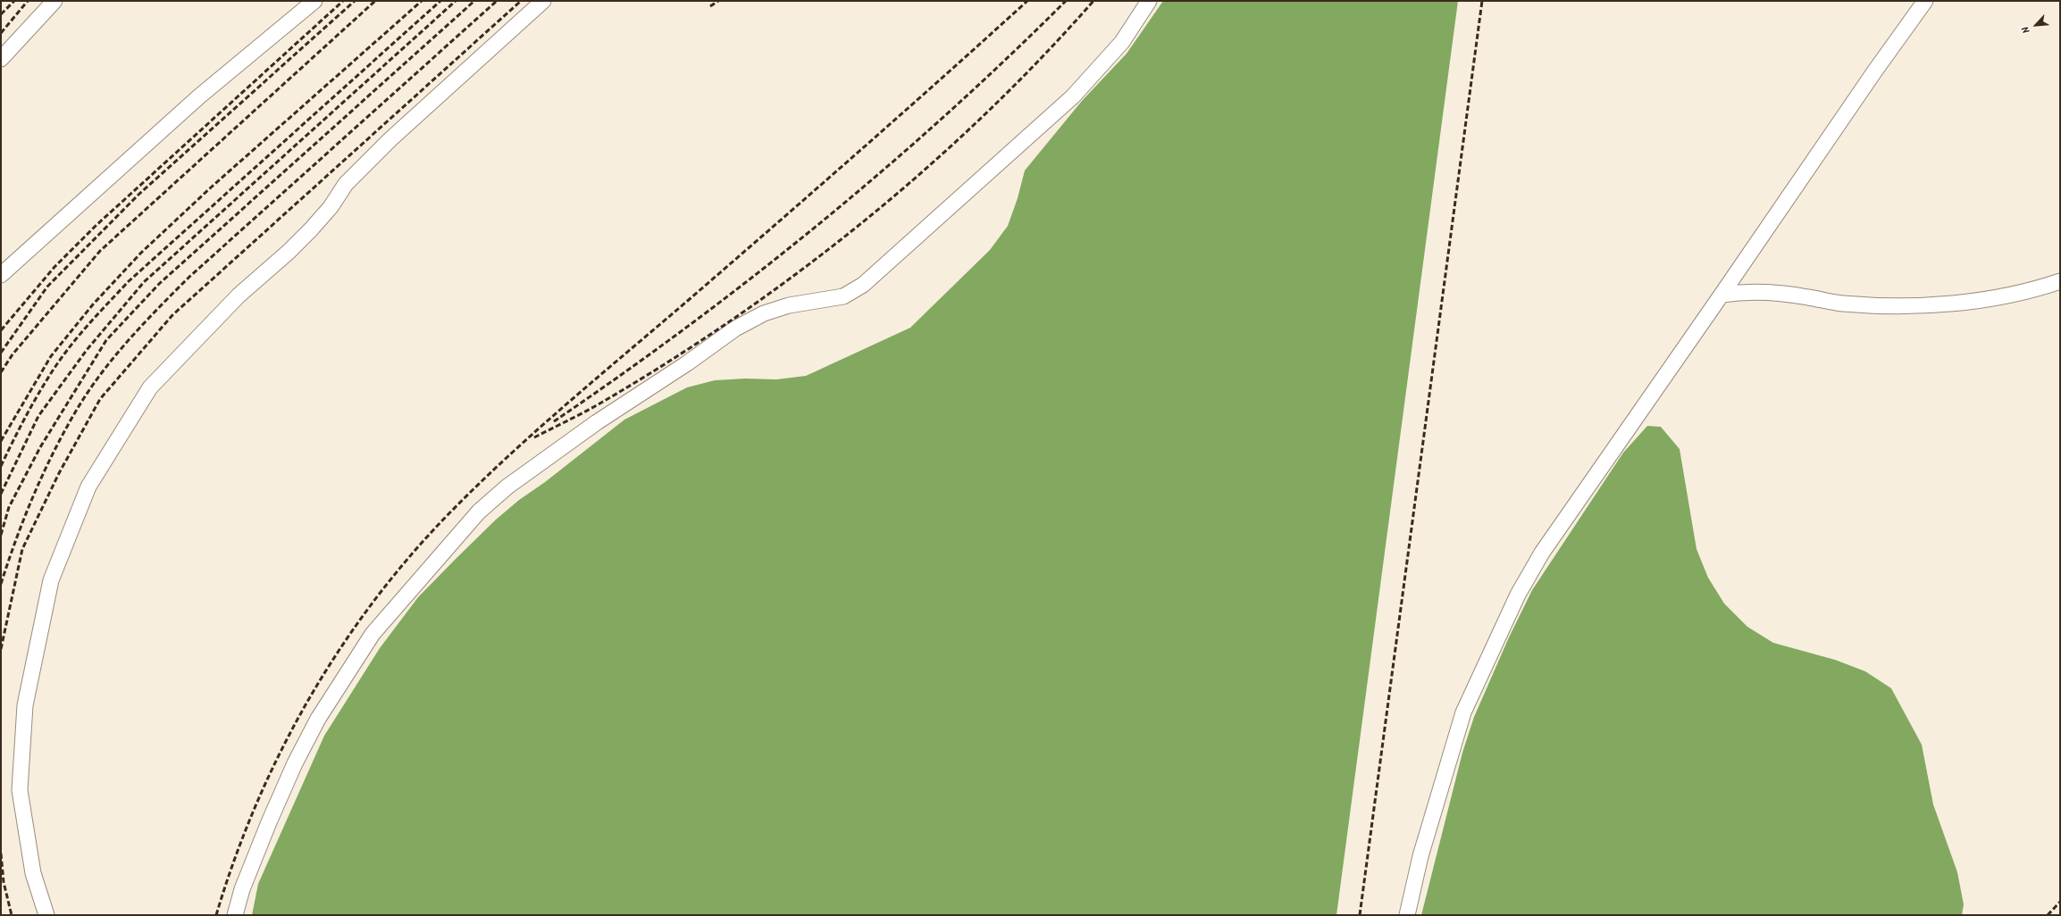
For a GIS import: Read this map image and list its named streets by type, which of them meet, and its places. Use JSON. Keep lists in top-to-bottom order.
{
  "north": "bottom left"
}
